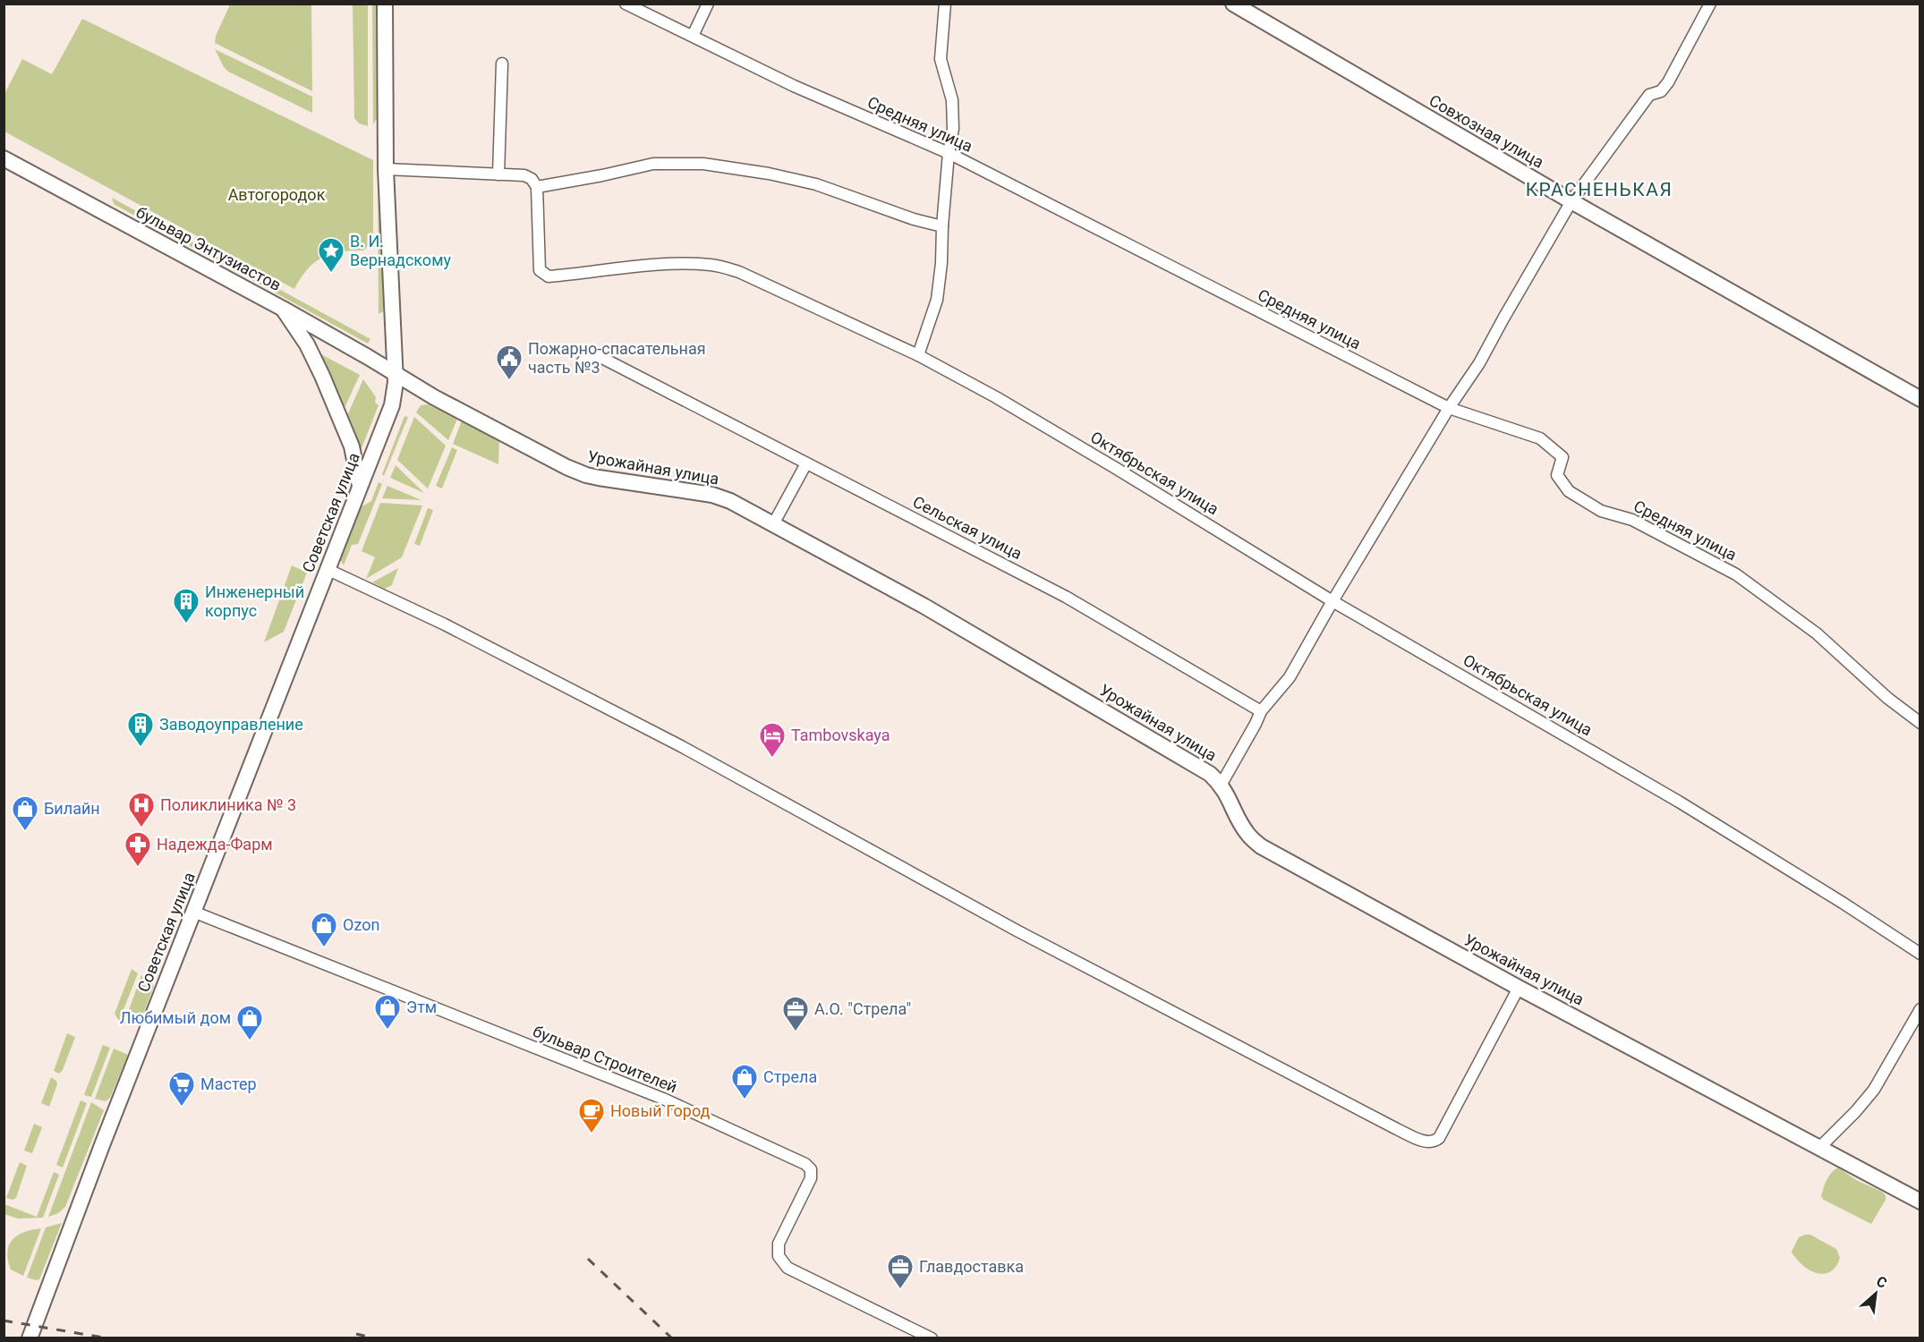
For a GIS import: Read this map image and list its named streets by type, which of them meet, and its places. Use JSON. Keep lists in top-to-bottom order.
{
  "streets": {
    "street": [
      "Средняя улица",
      "Совхозная улица",
      "бульвар Энтузиастов",
      "Урожайная улица",
      "Октябрьская улица",
      "Советская улица",
      "Сельская улица",
      "бульвар Строителей"
    ]
  },
  "crossings": [
    ["бульвар Энтузиастов", "Урожайная улица"],
    ["бульвар Энтузиастов", "Советская улица"],
    ["Урожайная улица", "Советская улица"],
    ["Советская улица", "бульвар Строителей"]
  ],
  "districts": ["КРАСНЕНЬКАЯ"],
  "parks": ["Автогородок"],
  "places": {
    "place": ["В. И. Вернадскому"],
    "public building": ["Пожарно-спасательная часть №3"],
    "building": ["Инженерный корпус", "Заводоуправление"],
    "hotel": ["Tambovskaya"],
    "hospital": ["Поликлиника № 3"],
    "shop": [
      "Билайн",
      "Ozon",
      "Этм",
      "Любимый дом",
      "Стрела"
    ],
    "pharmacy": ["Надежда-Фарм"],
    "office": ["А.О. \"Стрела\"", "Главдоставка"],
    "supermarket": ["Мастер"],
    "cafe": ["Новый Город"]
  },
  "north": "top right"
}
